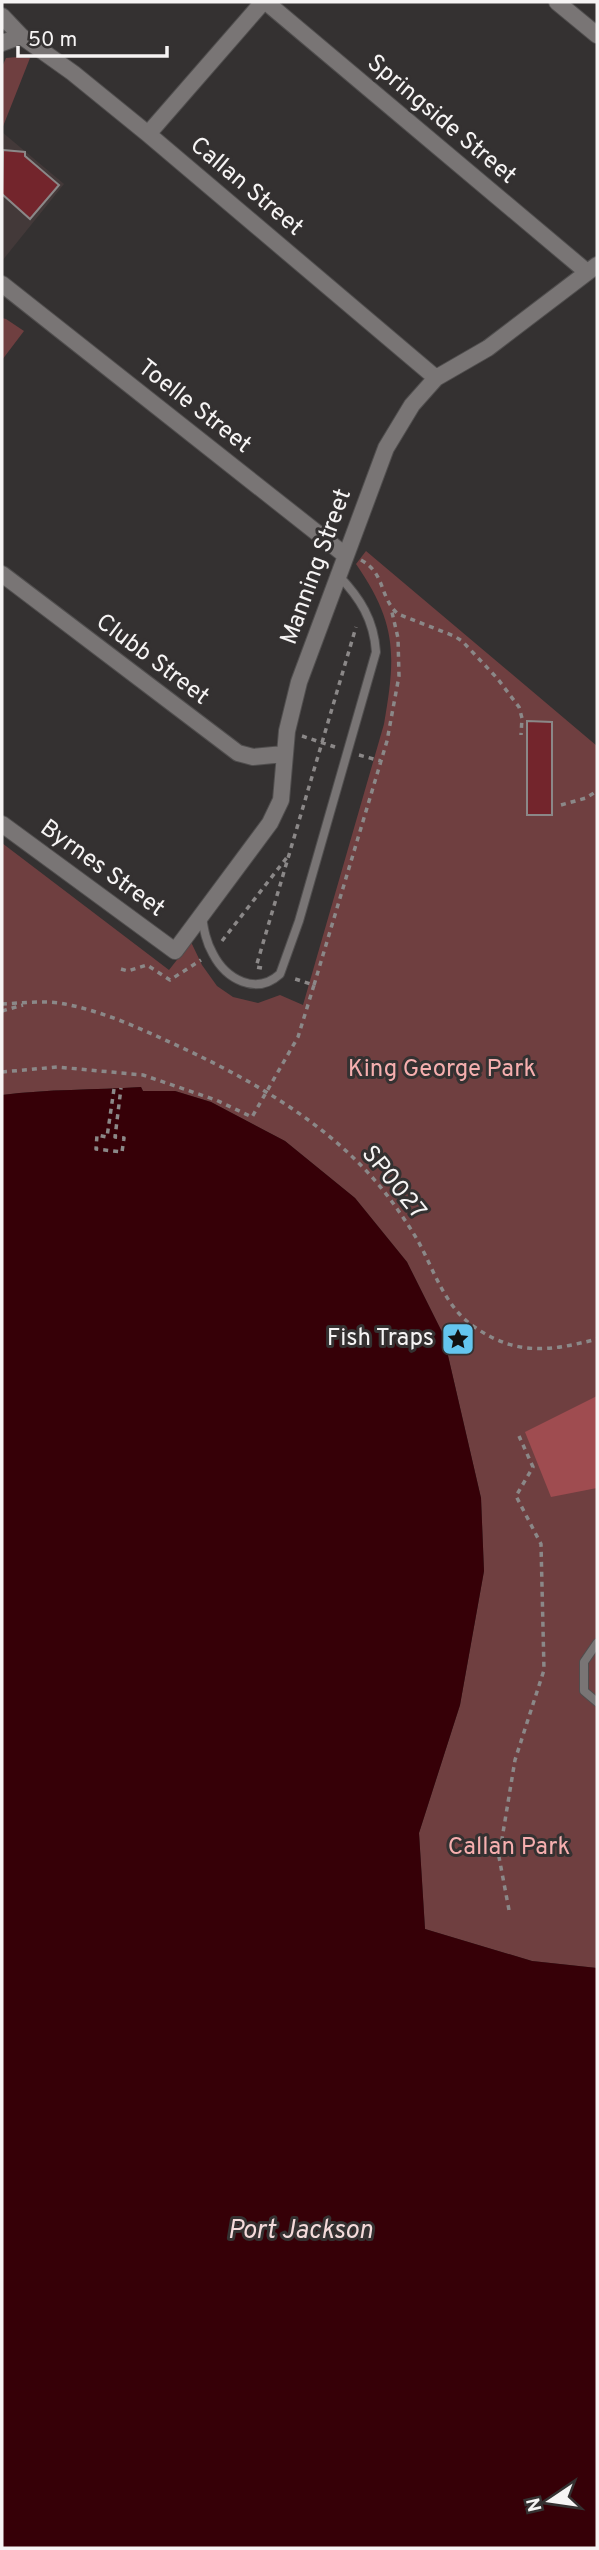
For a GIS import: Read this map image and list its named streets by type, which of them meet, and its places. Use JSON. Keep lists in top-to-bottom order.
{
  "streets": {
    "street": [
      "Springside Street",
      "Callan Street",
      "Toelle Street",
      "Manning Street",
      "Clubb Street",
      "Byrnes Street"
    ],
    "path": ["SP0027"]
  },
  "crossings": [
    ["Springside Street", "Manning Street"],
    ["Callan Street", "Manning Street"],
    ["Toelle Street", "Manning Street"],
    ["Manning Street", "Clubb Street"],
    ["Manning Street", "Byrnes Street"]
  ],
  "water": ["Port Jackson"],
  "parks": ["King George Park", "Callan Park"],
  "places": {
    "place": ["Fish Traps"]
  },
  "scale_bar": "50 m",
  "north": "left"
}
